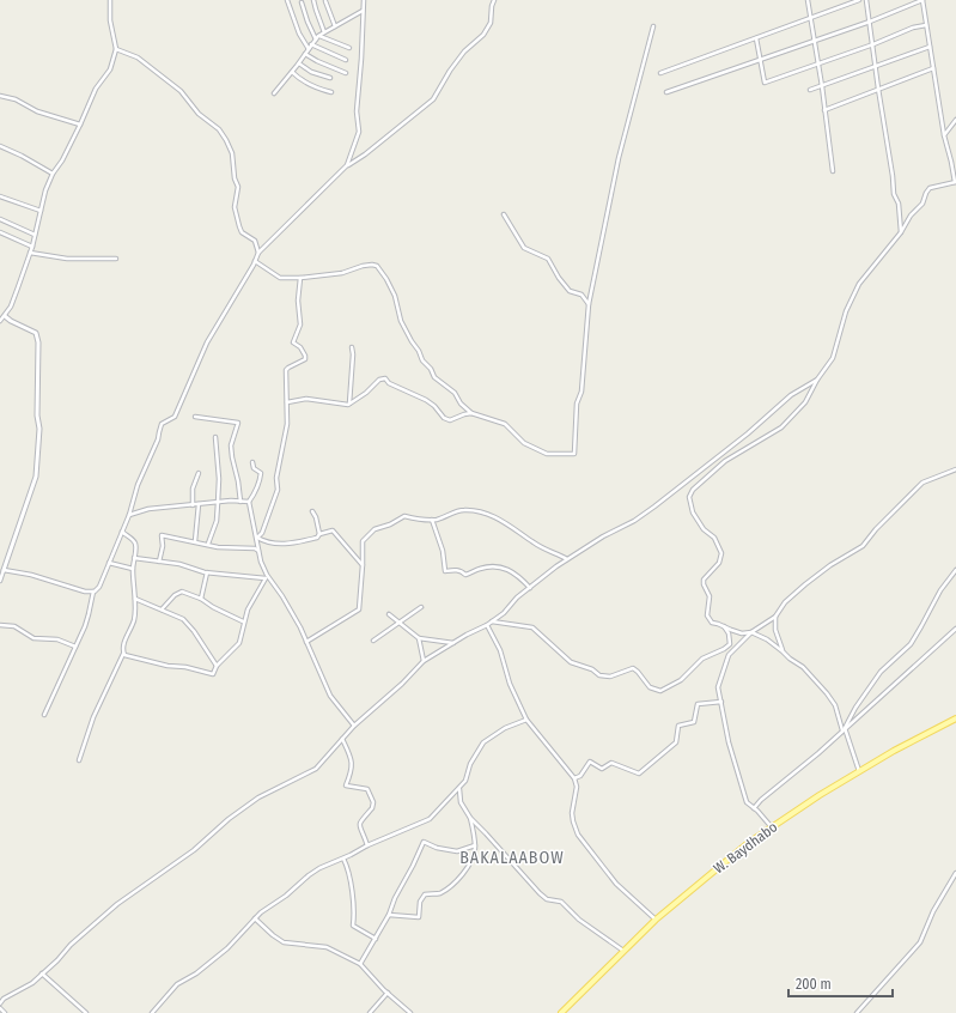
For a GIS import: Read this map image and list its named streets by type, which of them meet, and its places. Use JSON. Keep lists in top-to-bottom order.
{
  "streets": {
    "main road": ["W. Baydhabo"]
  },
  "districts": ["BAKALAABOW"],
  "scale_bar": "200 m"
}
